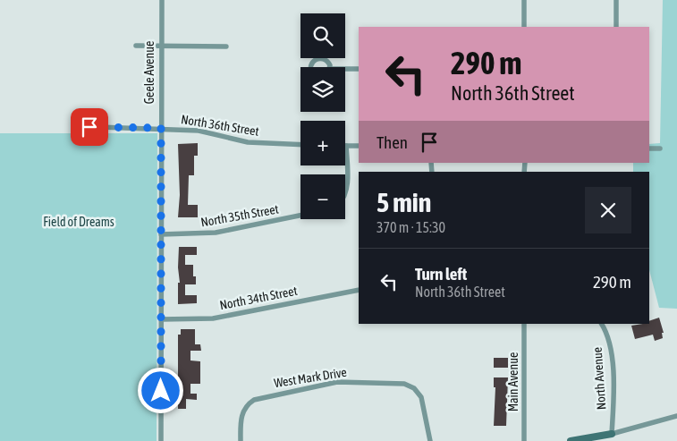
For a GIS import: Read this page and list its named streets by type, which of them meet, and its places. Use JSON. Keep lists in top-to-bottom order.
{
  "streets": {
    "street": [
      "Geele Avenue",
      "North 36th Street",
      "North 35th Street",
      "North 34th Street",
      "West Mark Drive",
      "North Avenue",
      "Main Avenue"
    ]
  },
  "crossings": [
    ["Geele Avenue", "North 36th Street"],
    ["Geele Avenue", "North 35th Street"],
    ["Geele Avenue", "North 34th Street"]
  ],
  "parks": ["Field of Dreams"],
  "page": {
    "map_buttons": ["+", "−"],
    "turn": ["290 m", "North 36th Street"],
    "then": "Then",
    "heading": ["5 min", "370 m · 15:30"],
    "list": [
      {
        "name": "Turn left",
        "note": "North 36th Street",
        "value": "290 m"
      }
    ]
  }
}
